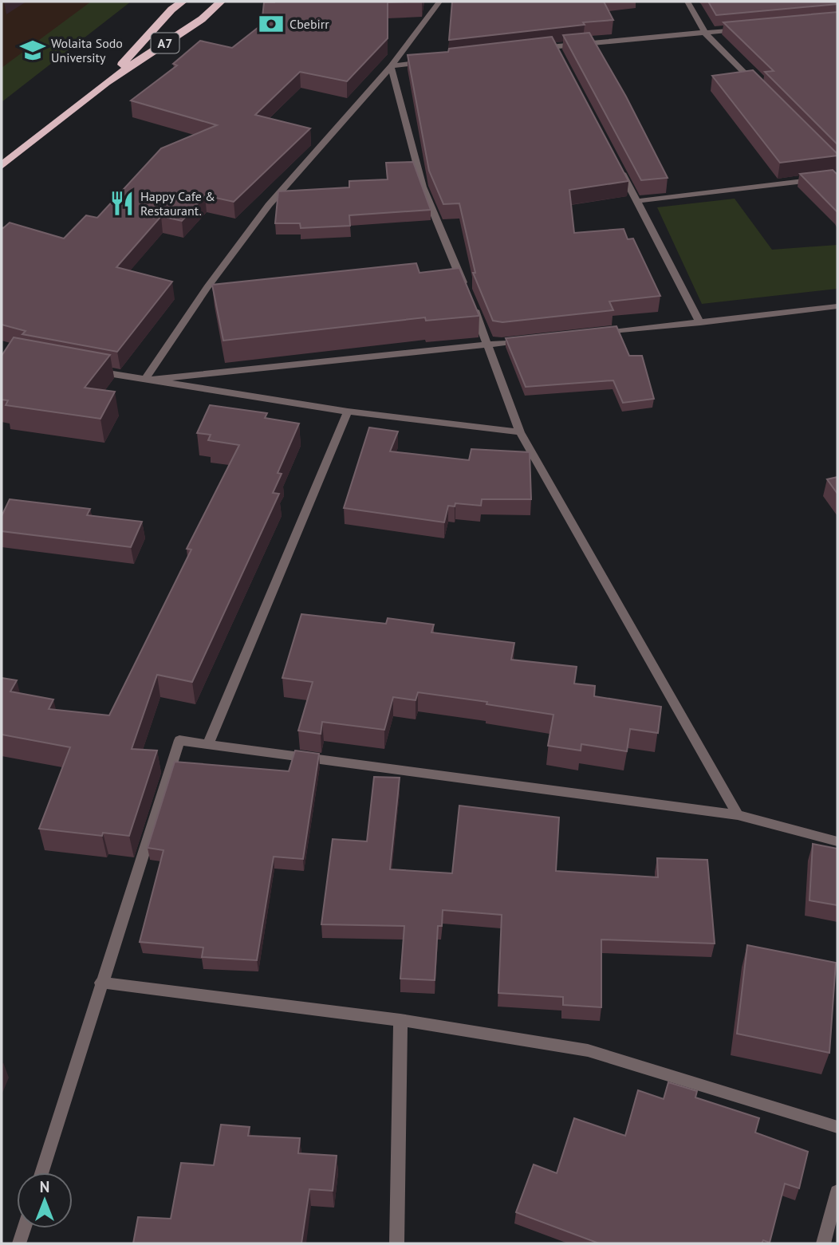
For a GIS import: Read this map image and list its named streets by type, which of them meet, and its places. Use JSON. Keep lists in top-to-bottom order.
{
  "streets": {
    "highway": ["A7"]
  },
  "places": {
    "bank": ["Cbebirr"],
    "school or university": ["Wolaita Sodo University"],
    "restaurant": ["Happy Cafe & Restaurant."]
  },
  "north": "top"
}
